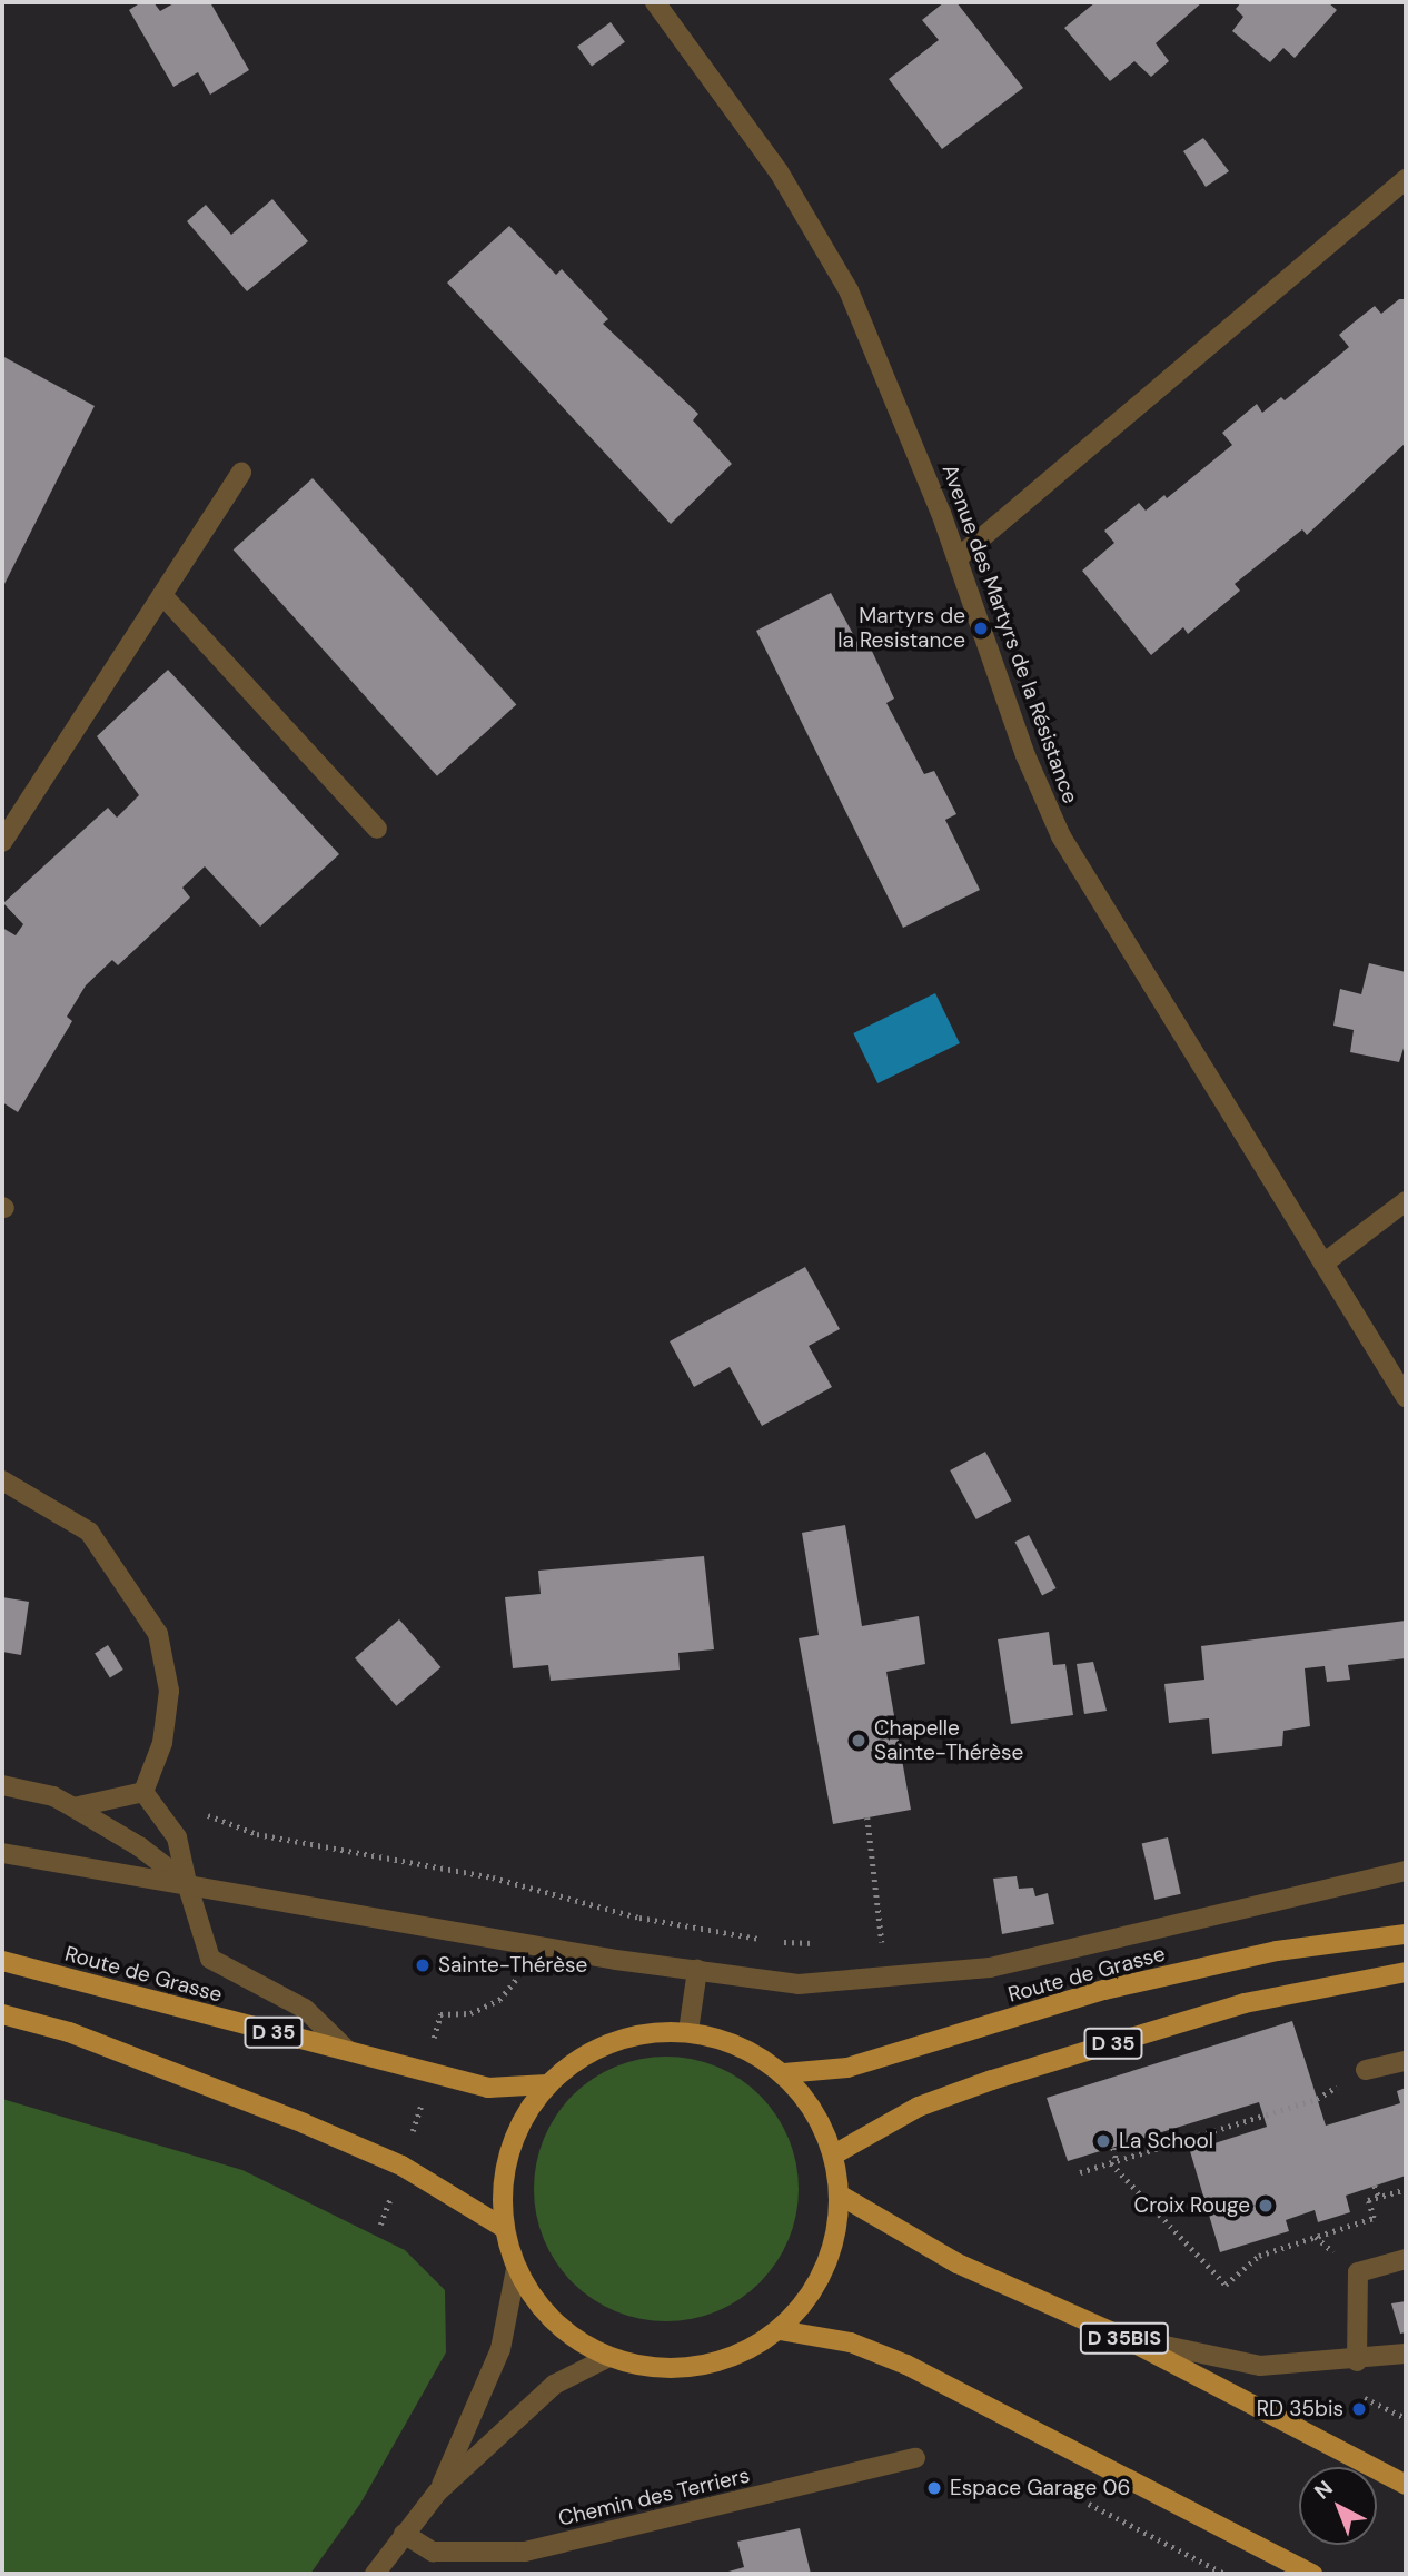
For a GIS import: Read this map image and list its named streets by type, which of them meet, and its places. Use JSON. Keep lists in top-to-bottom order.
{
  "streets": {
    "main road": ["Route de Grasse", "D 35", "D 35BIS"],
    "street": ["Avenue des Martyrs de la Résistance", "Chemin des Terriers"]
  },
  "places": [
    "Martyrs de la Resistance",
    "Chapelle Sainte-Thérèse",
    "Sainte-Thérèse",
    "La School",
    "Croix Rouge",
    "RD 35bis",
    "Espace Garage 06"
  ],
  "north": "top left"
}
